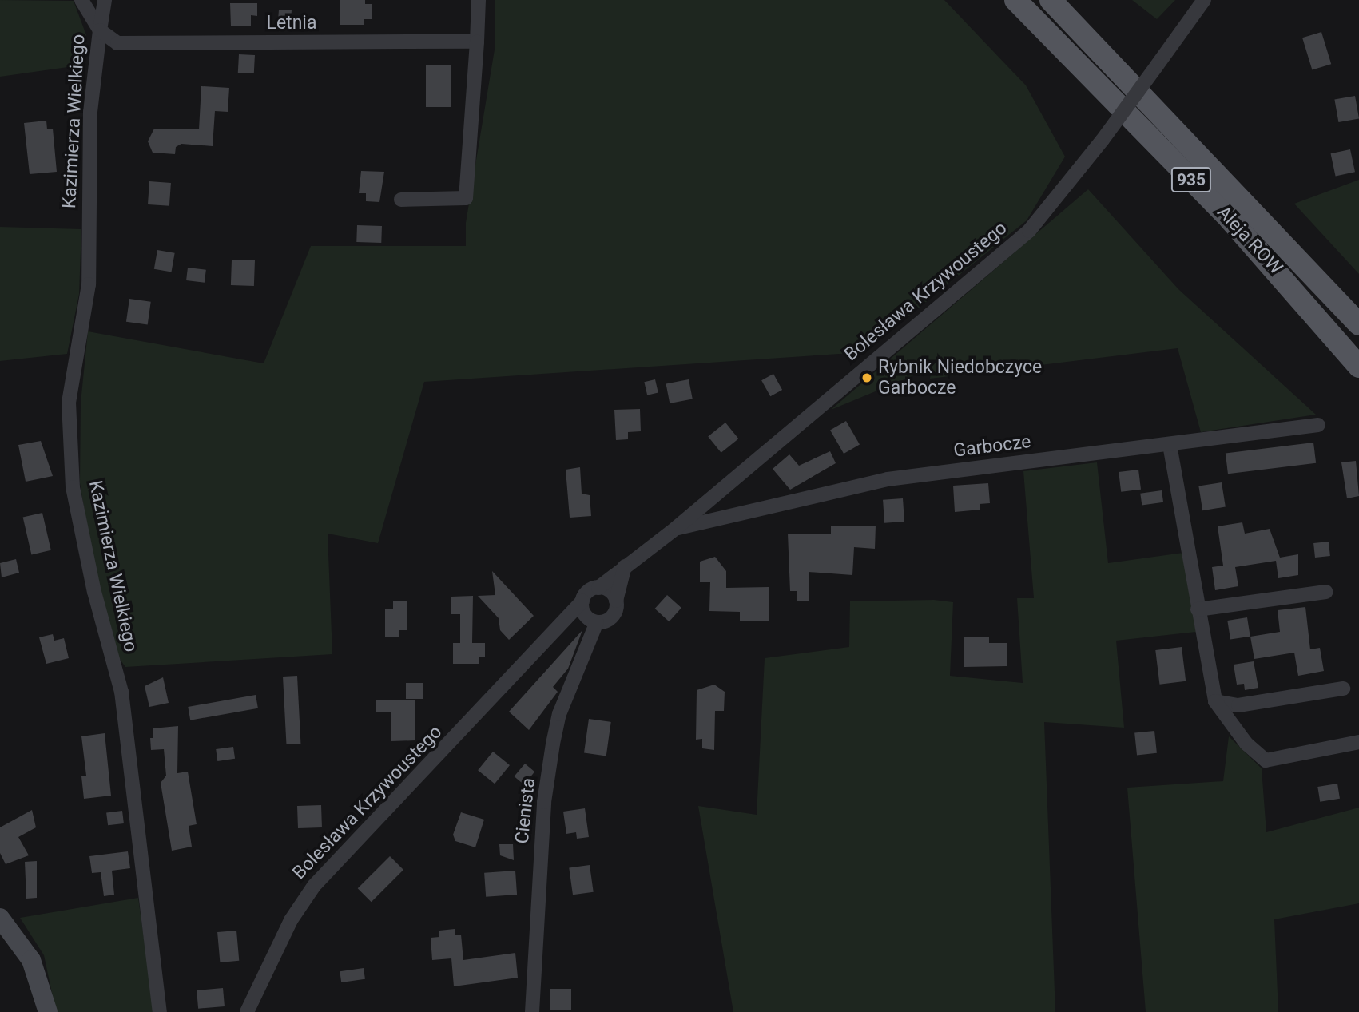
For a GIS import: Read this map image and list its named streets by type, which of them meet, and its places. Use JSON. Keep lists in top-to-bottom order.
{
  "streets": {
    "main road": ["935", "Aleja ROW"],
    "street": [
      "Letnia",
      "Kazimierza Wielkiego",
      "Bolesława Krzywoustego",
      "Garbocze",
      "Cienista"
    ]
  },
  "crossings": [
    ["Letnia", "Kazimierza Wielkiego"],
    ["Bolesława Krzywoustego", "Garbocze"],
    ["Bolesława Krzywoustego", "Cienista"]
  ],
  "places": ["Rybnik Niedobczyce Garbocze"]
}
